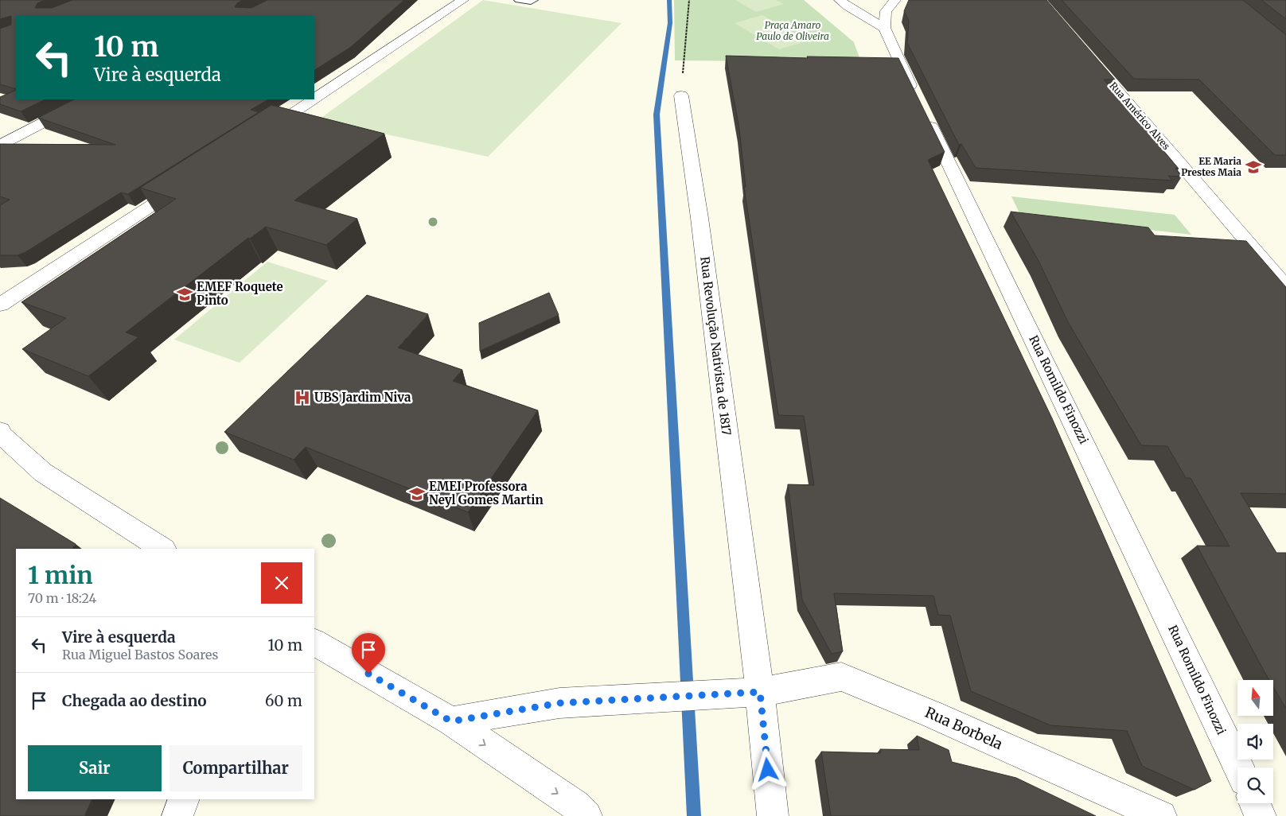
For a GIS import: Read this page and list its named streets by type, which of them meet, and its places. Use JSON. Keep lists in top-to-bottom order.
{
  "streets": {
    "street": [
      "Rua Américo Alves",
      "Rua Revolução Nativista de 1817",
      "Rua Romildo Finozzi",
      "Rua Borbela"
    ]
  },
  "crossings": [
    ["Rua Revolução Nativista de 1817", "Rua Borbela"]
  ],
  "parks": ["Praça Amaro Paulo de Oliveira"],
  "places": {
    "school or university": ["EE Maria Prestes Maia", "EMEF Roquete Pinto", "EMEI Professora Neyl Gomes Martin"],
    "hospital": ["UBS Jardim Niva"]
  },
  "north": "top",
  "page": {
    "turn": ["10 m", "Vire à esquerda"],
    "heading": ["1 min", "70 m · 18:24"],
    "list": [
      {
        "name": "Vire à esquerda",
        "note": "Rua Miguel Bastos Soares",
        "value": "10 m"
      },
      {
        "name": "Chegada ao destino",
        "value": "60 m"
      }
    ],
    "buttons": ["Sair", "Compartilhar"]
  }
}
